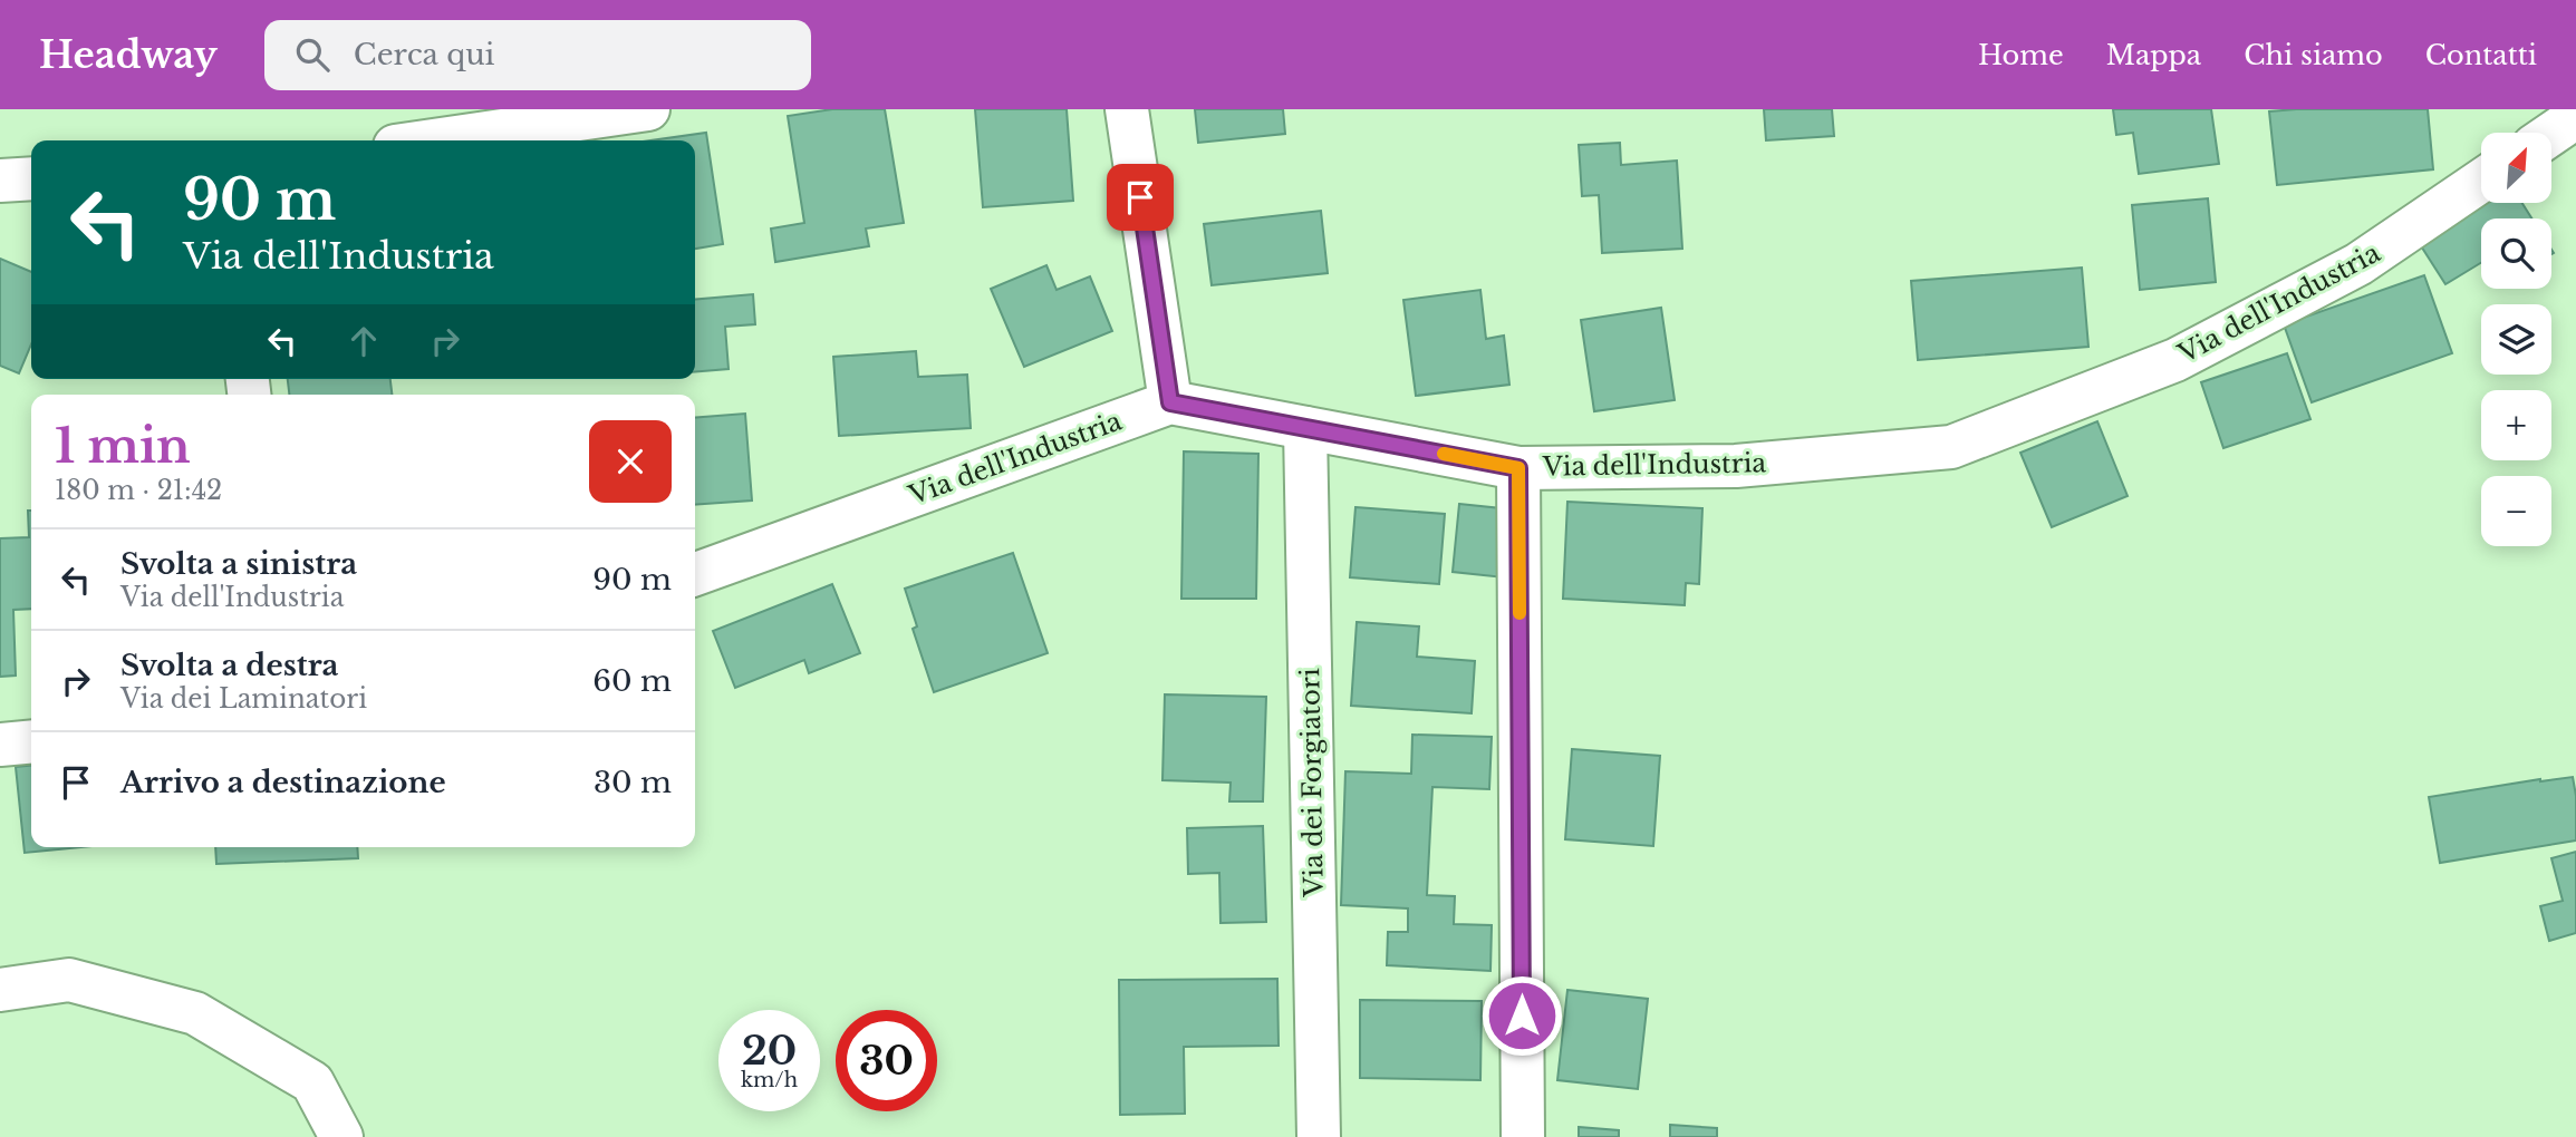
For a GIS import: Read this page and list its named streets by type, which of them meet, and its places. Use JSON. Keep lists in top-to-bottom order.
{
  "streets": {
    "street": ["Via dell'Industria", "Via dei Forgiatori"]
  },
  "crossings": [
    ["Via dell'Industria", "Via dei Forgiatori"]
  ],
  "north": "top right",
  "page": {
    "header": "Headway",
    "search": "Cerca qui",
    "nav": [
      "Home",
      "Mappa",
      "Chi siamo",
      "Contatti"
    ],
    "map_buttons": ["+", "−"],
    "turn": ["90 m", "Via dell'Industria"],
    "heading": ["1 min", "180 m · 21:42"],
    "list": [
      {
        "name": "Svolta a sinistra",
        "note": "Via dell'Industria",
        "value": "90 m"
      },
      {
        "name": "Svolta a destra",
        "note": "Via dei Laminatori",
        "value": "60 m"
      },
      {
        "name": "Arrivo a destinazione",
        "value": "30 m"
      }
    ],
    "speed": "20 km/h",
    "limit": "30"
  }
}
